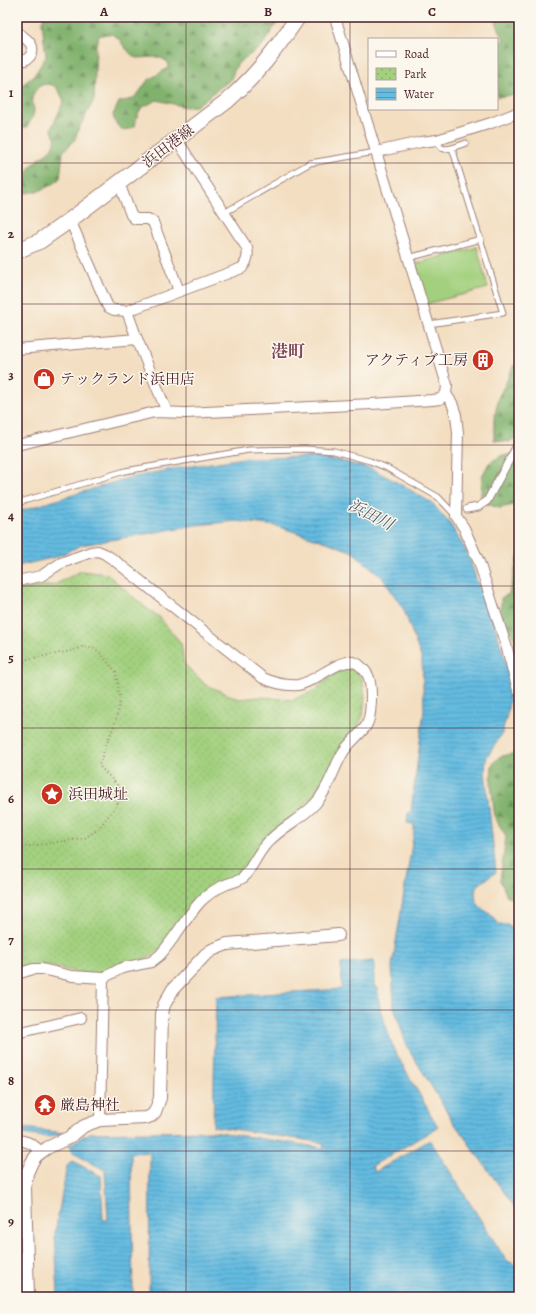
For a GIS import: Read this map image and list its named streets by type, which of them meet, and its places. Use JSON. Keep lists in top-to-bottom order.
{
  "streets": {
    "main road": ["浜田港線"]
  },
  "districts": ["港町"],
  "water": ["浜田川"],
  "places": {
    "building": ["アクティブ工房"],
    "shop": ["テックランド浜田店"],
    "place": ["浜田城址"],
    "temple": ["厳島神社"]
  },
  "legend": ["Road", "Park", "Water"],
  "grid": {
    "columns": ["A", "B", "C"],
    "rows": [
      "1",
      "2",
      "3",
      "4",
      "5",
      "6",
      "7",
      "8",
      "9"
    ]
  }
}
